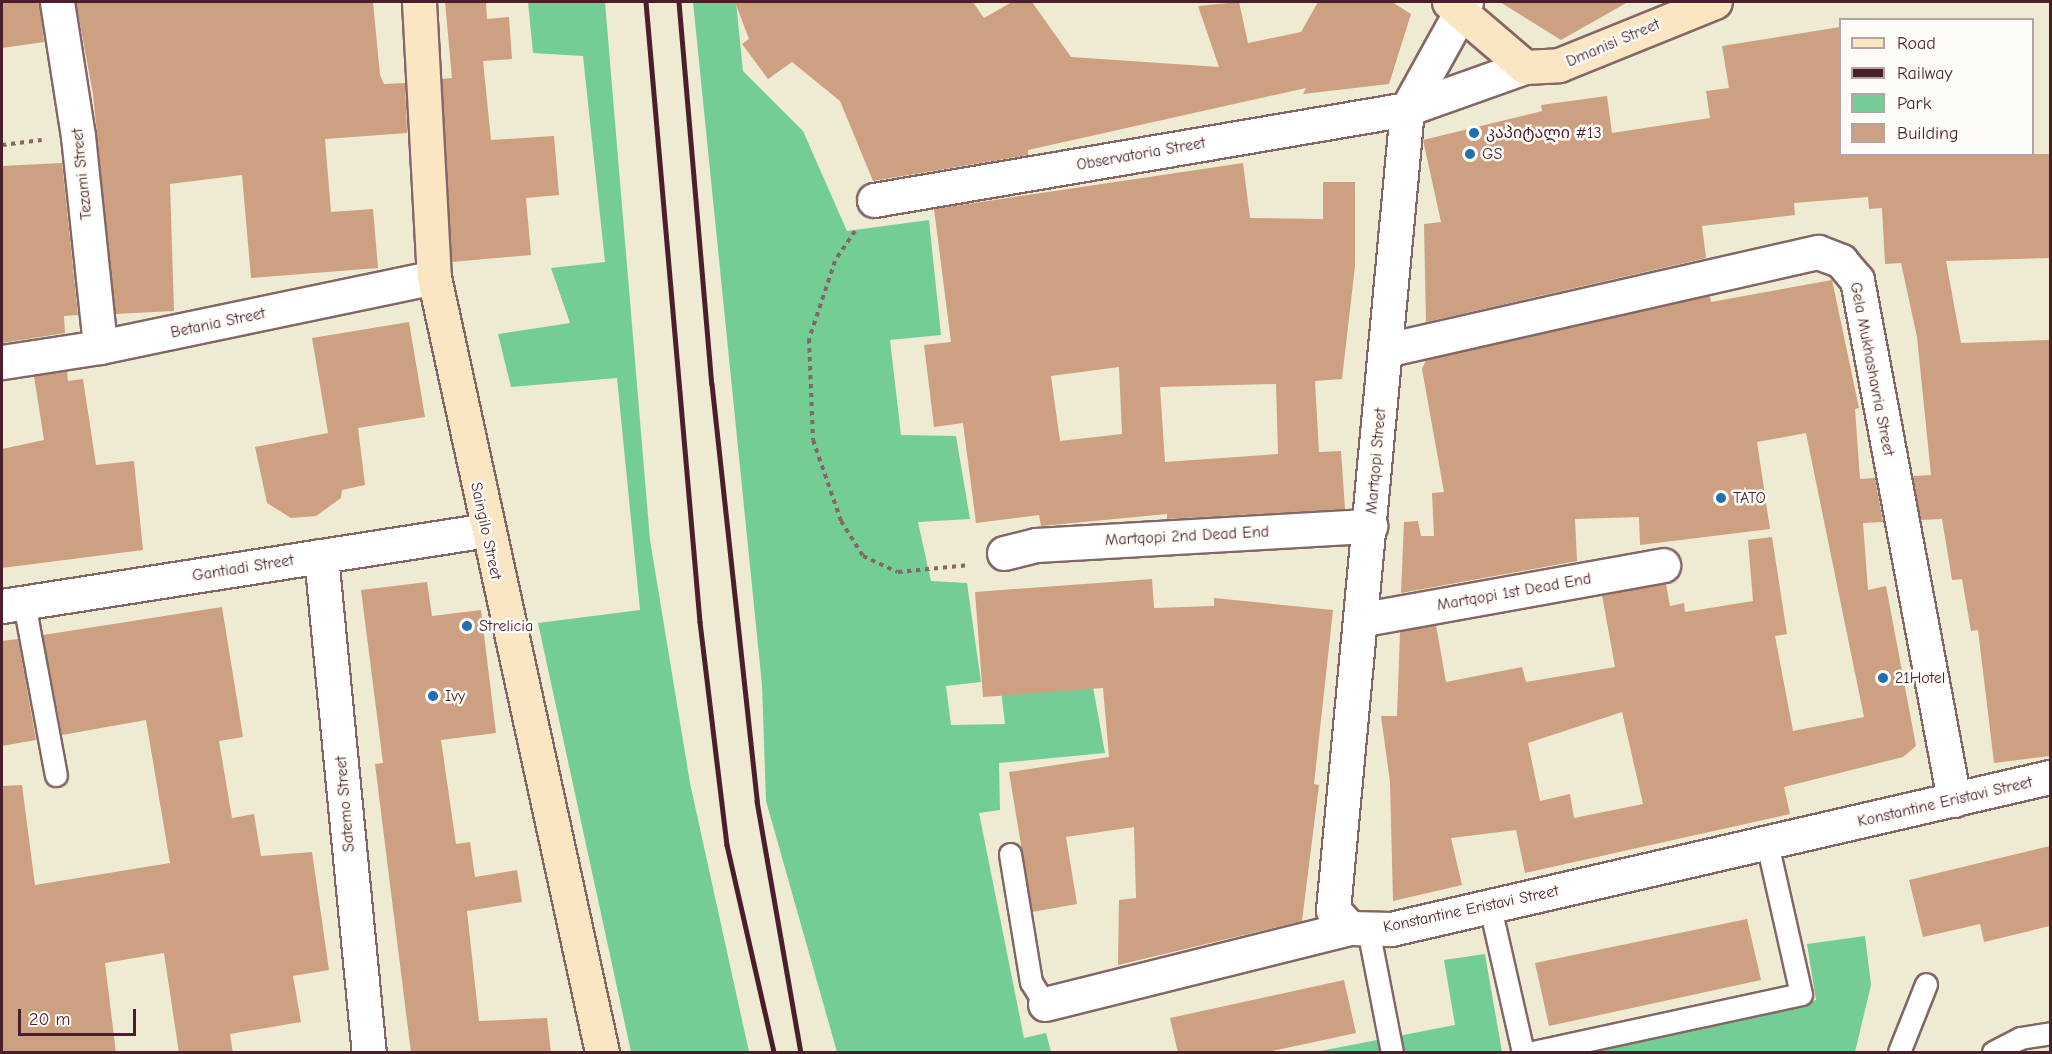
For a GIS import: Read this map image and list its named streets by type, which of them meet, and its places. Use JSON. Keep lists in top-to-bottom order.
{
  "streets": {
    "street": [
      "Dmanisi Street",
      "Observatoria Street",
      "Tezami Street",
      "Betania Street",
      "Gela Mukhashavria Street",
      "Martqopi Street",
      "Saingilo Street",
      "Martqopi 2nd Dead End",
      "Gantiadi Street",
      "Martqopi 1st Dead End",
      "Konstantine Eristavi Street",
      "Satemo Street"
    ]
  },
  "crossings": [
    ["Dmanisi Street", "Observatoria Street"],
    ["Dmanisi Street", "Martqopi Street"],
    ["Observatoria Street", "Martqopi Street"],
    ["Tezami Street", "Betania Street"],
    ["Betania Street", "Saingilo Street"],
    ["Gela Mukhashavria Street", "Martqopi Street"],
    ["Gela Mukhashavria Street", "Konstantine Eristavi Street"],
    ["Martqopi Street", "Martqopi 2nd Dead End"],
    ["Martqopi Street", "Martqopi 1st Dead End"],
    ["Martqopi Street", "Konstantine Eristavi Street"],
    ["Saingilo Street", "Gantiadi Street"],
    ["Gantiadi Street", "Satemo Street"]
  ],
  "places": [
    "კაპიტალი #13",
    "GS",
    "TATO",
    "Strelicia",
    "21Hotel",
    "Ivy"
  ],
  "legend": [
    "Road",
    "Railway",
    "Park",
    "Building"
  ],
  "scale_bar": "20 m"
}
